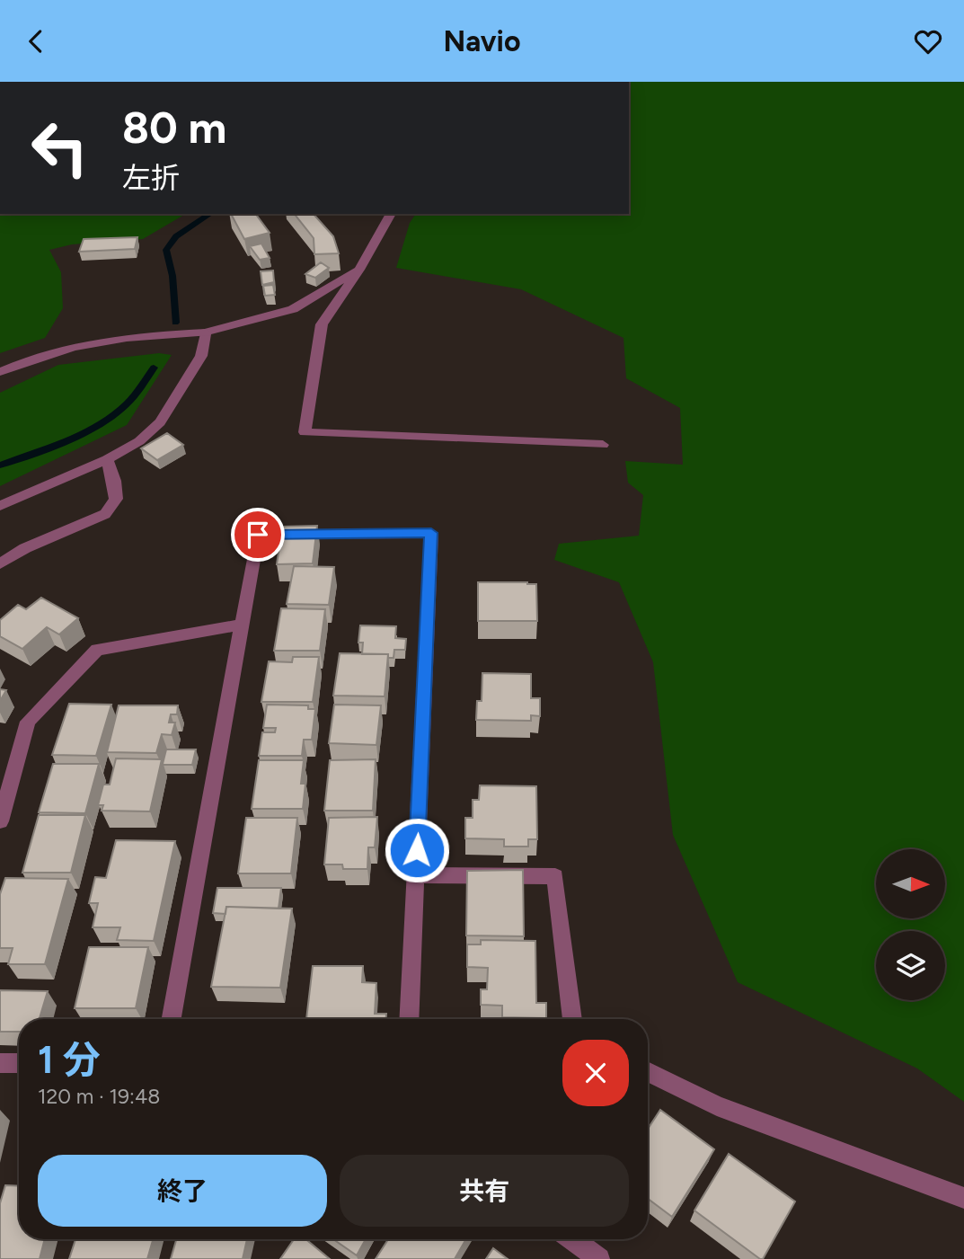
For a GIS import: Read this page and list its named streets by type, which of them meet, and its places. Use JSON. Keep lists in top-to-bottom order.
{
  "north": "right",
  "page": {
    "header": "Navio",
    "turn": ["80 m", "左折"],
    "heading": ["1 分", "120 m · 19:48"],
    "buttons": ["終了", "共有"]
  }
}
